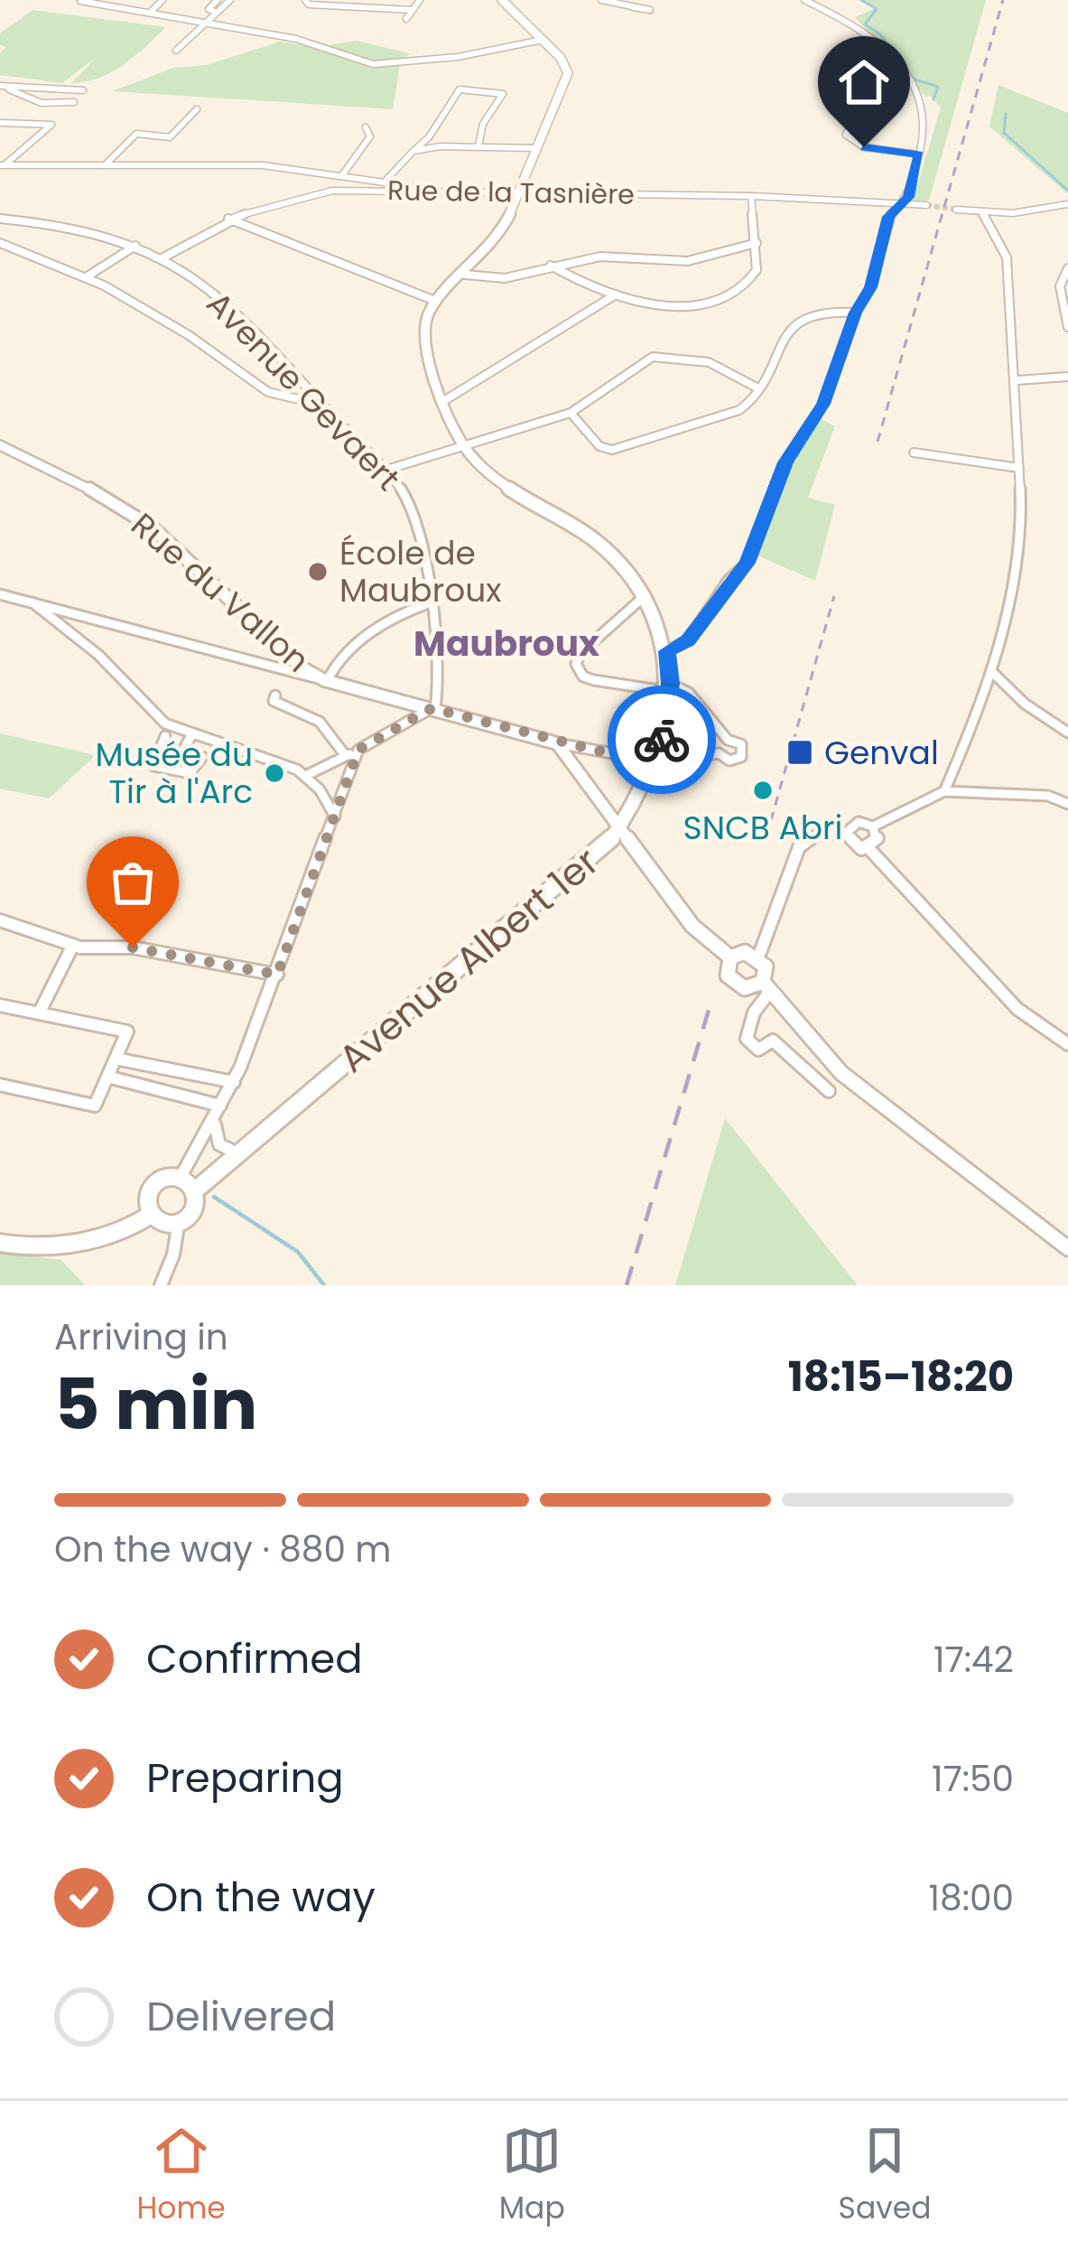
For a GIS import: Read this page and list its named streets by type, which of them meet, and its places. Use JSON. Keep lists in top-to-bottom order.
{
  "streets": {
    "main road": ["Avenue Albert 1er"],
    "street": ["Rue de la Tasnière", "Avenue Gevaert", "Rue du Vallon"]
  },
  "crossings": [
    ["Rue de la Tasnière", "Avenue Gevaert"]
  ],
  "districts": ["Maubroux"],
  "places": {
    "other": ["École de Maubroux", "Musée du Tir à l'Arc", "SNCB Abri"],
    "transit": ["Genval"]
  },
  "page": {
    "heading": ["5 min", "Arriving in", "18:15–18:20"],
    "bar": "On the way · 880 m",
    "list": [
      ["Confirmed", "17:42"],
      ["Preparing", "17:50"],
      ["On the way", "18:00"],
      "Delivered"
    ],
    "tabs": ["Home", "Map", "Saved"]
  }
}
